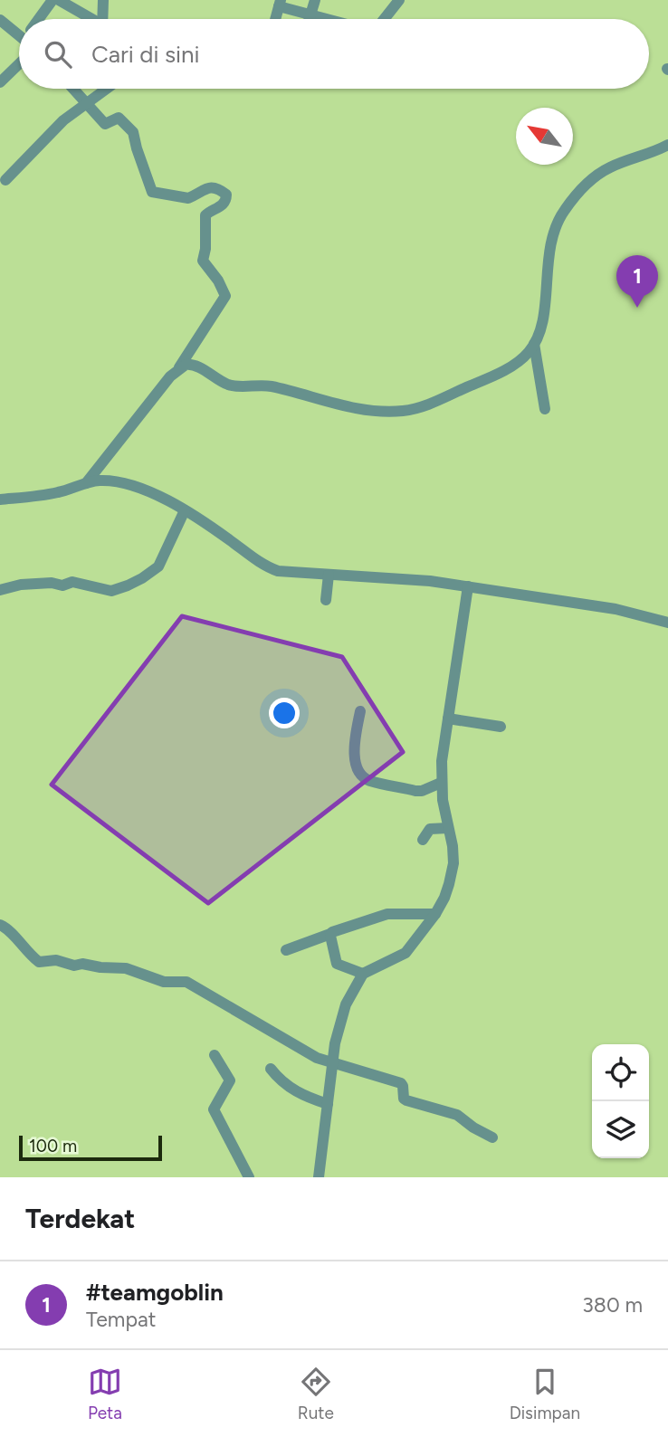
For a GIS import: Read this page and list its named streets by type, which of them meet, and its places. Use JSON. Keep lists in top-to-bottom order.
{
  "scale_bar": "100 m",
  "north": "top left",
  "page": {
    "search": "Cari di sini",
    "pins": "1",
    "scale": "100 m",
    "heading": "Terdekat",
    "list": [
      {
        "mark": "1",
        "name": "#teamgoblin",
        "note": "Tempat",
        "value": "380 m"
      }
    ],
    "nav": ["Peta", "Rute", "Disimpan"]
  }
}
